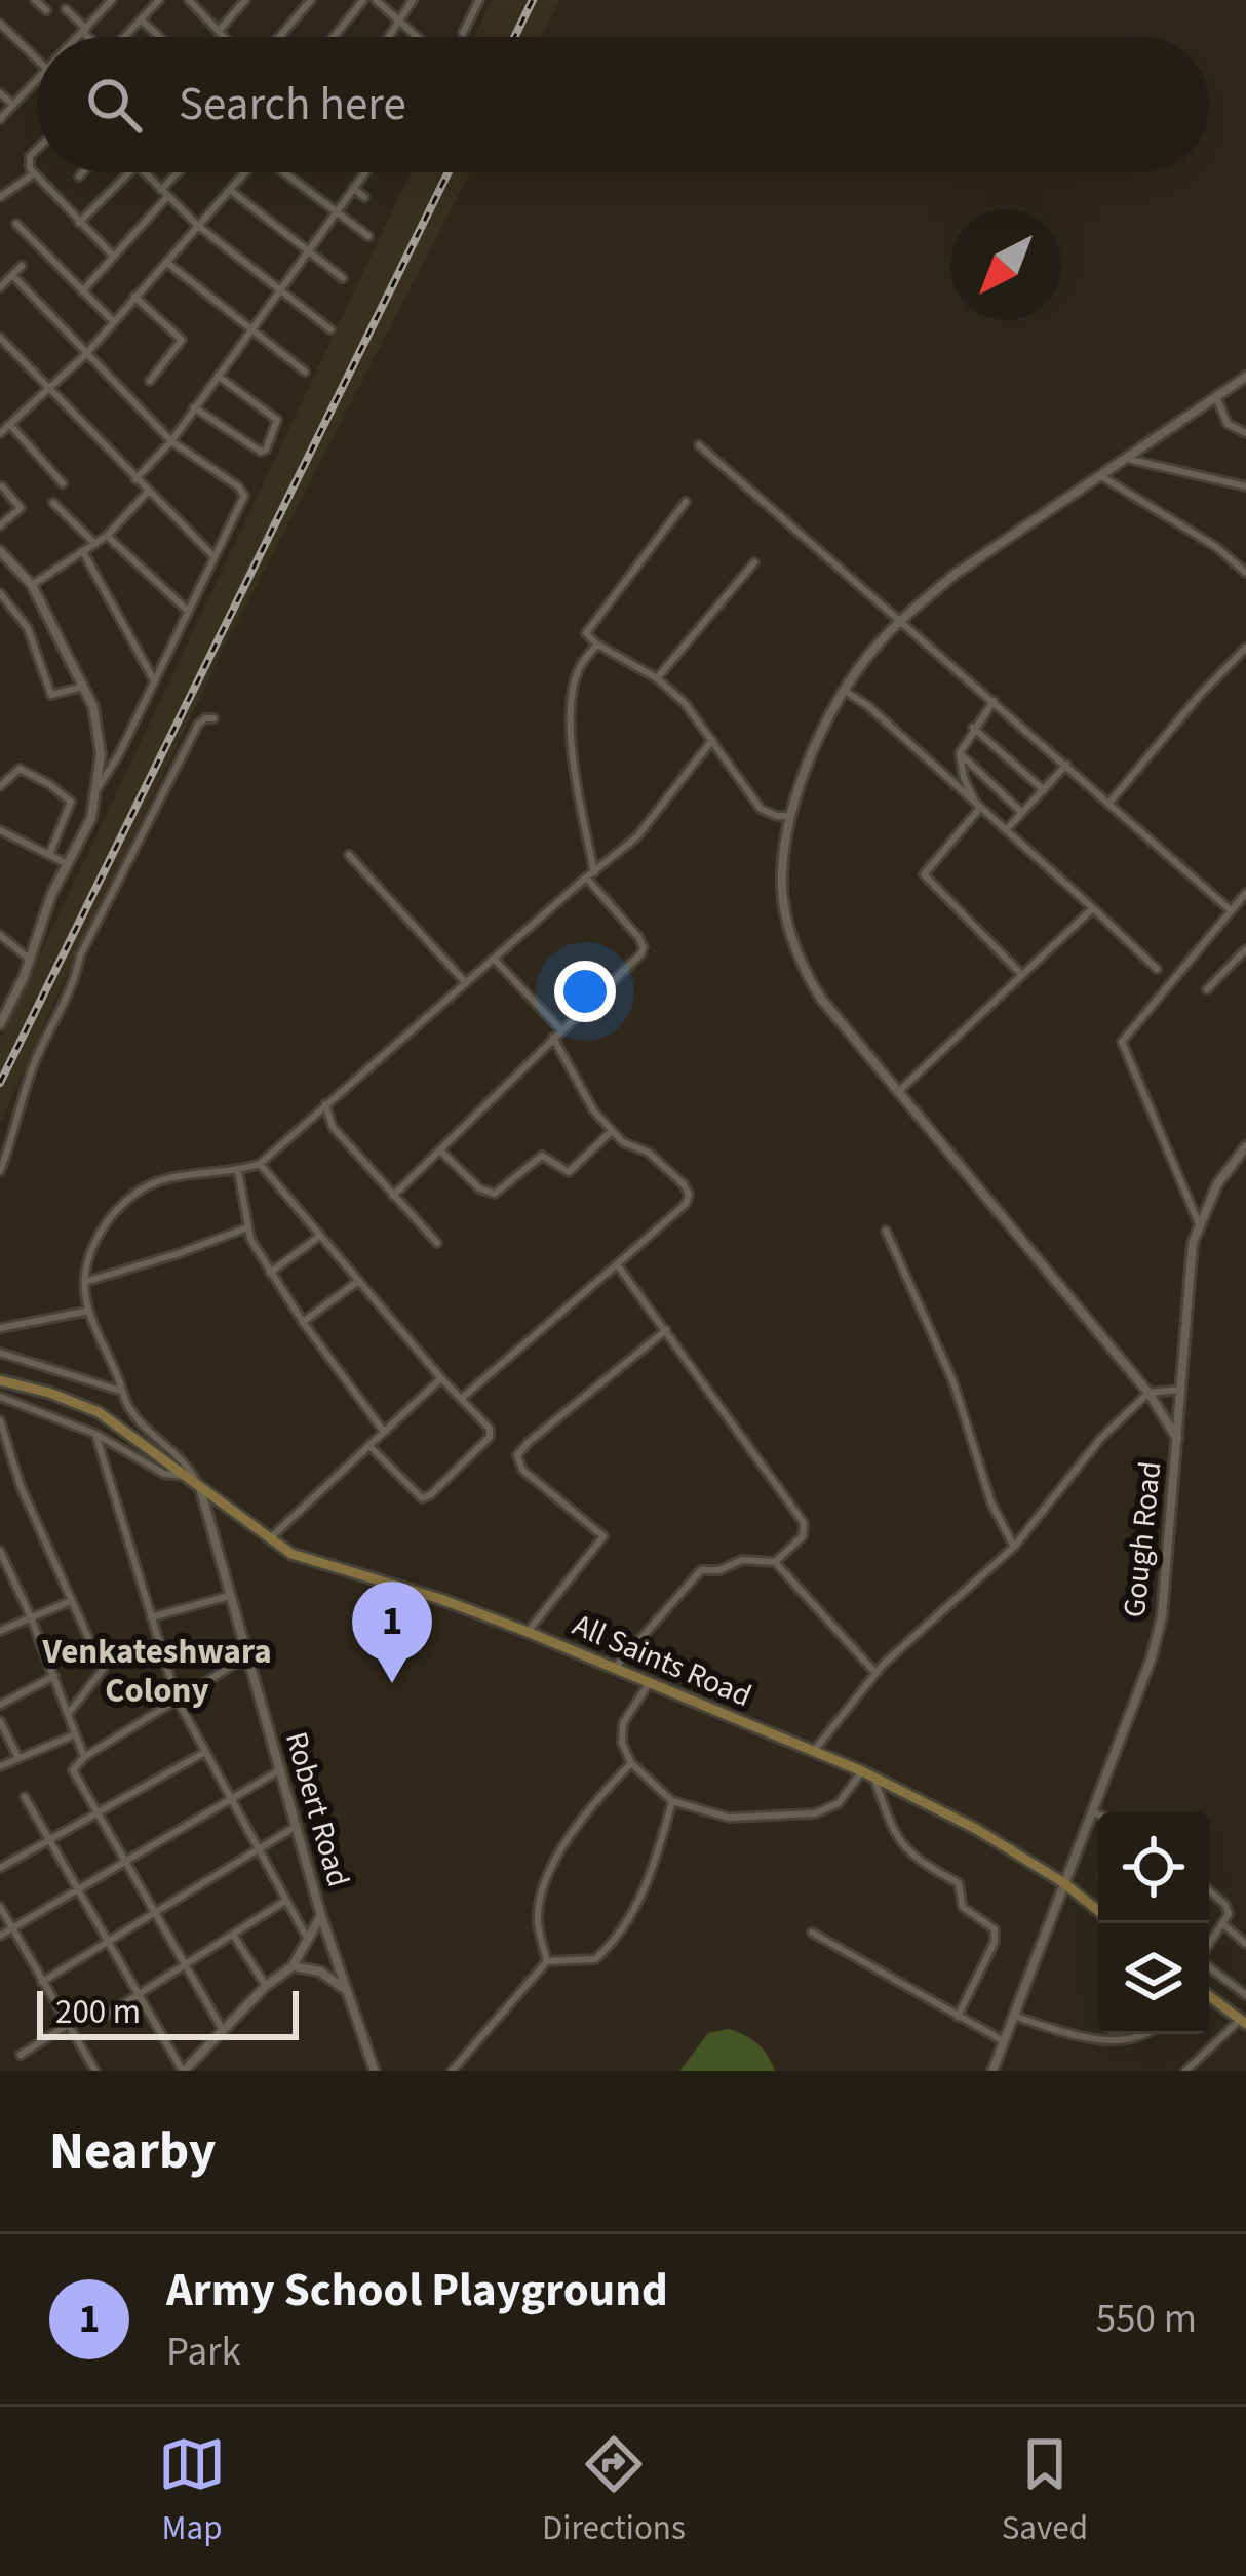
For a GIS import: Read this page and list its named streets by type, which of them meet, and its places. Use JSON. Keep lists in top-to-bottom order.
{
  "streets": {
    "main road": ["All Saints Road"],
    "street": ["Gough Road", "Robert Road"]
  },
  "crossings": [
    ["Gough Road", "All Saints Road"],
    ["All Saints Road", "Robert Road"]
  ],
  "districts": ["Venkateshwara Colony"],
  "scale_bar": "200 m",
  "north": "bottom left",
  "page": {
    "search": "Search here",
    "pins": "1",
    "scale": "200 m",
    "heading": "Nearby",
    "list": [
      {
        "mark": "1",
        "name": "Army School Playground",
        "note": "Park",
        "value": "550 m"
      }
    ],
    "nav": ["Map", "Directions", "Saved"]
  }
}
